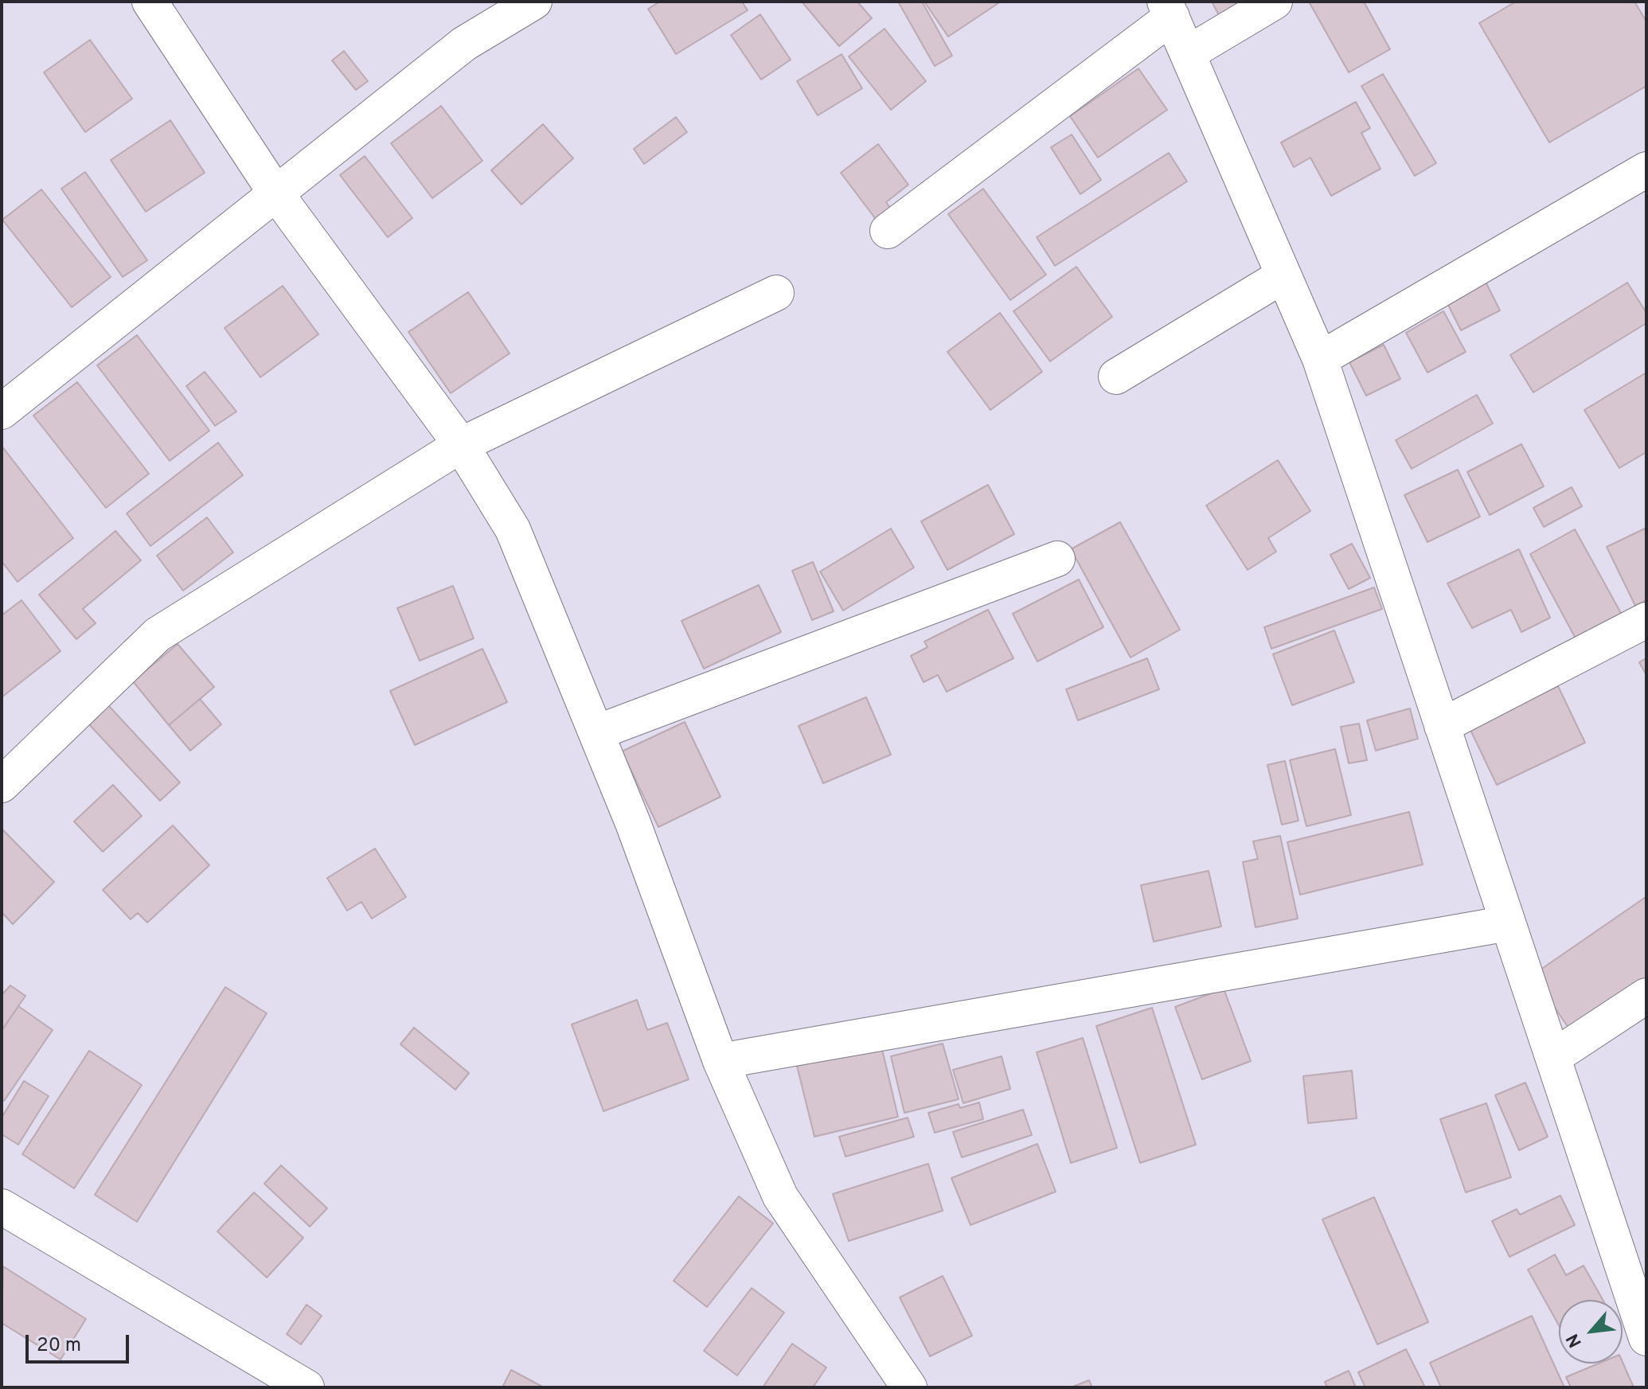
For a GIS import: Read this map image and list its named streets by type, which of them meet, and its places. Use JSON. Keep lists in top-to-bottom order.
{
  "scale_bar": "20 m",
  "north": "bottom left"
}
